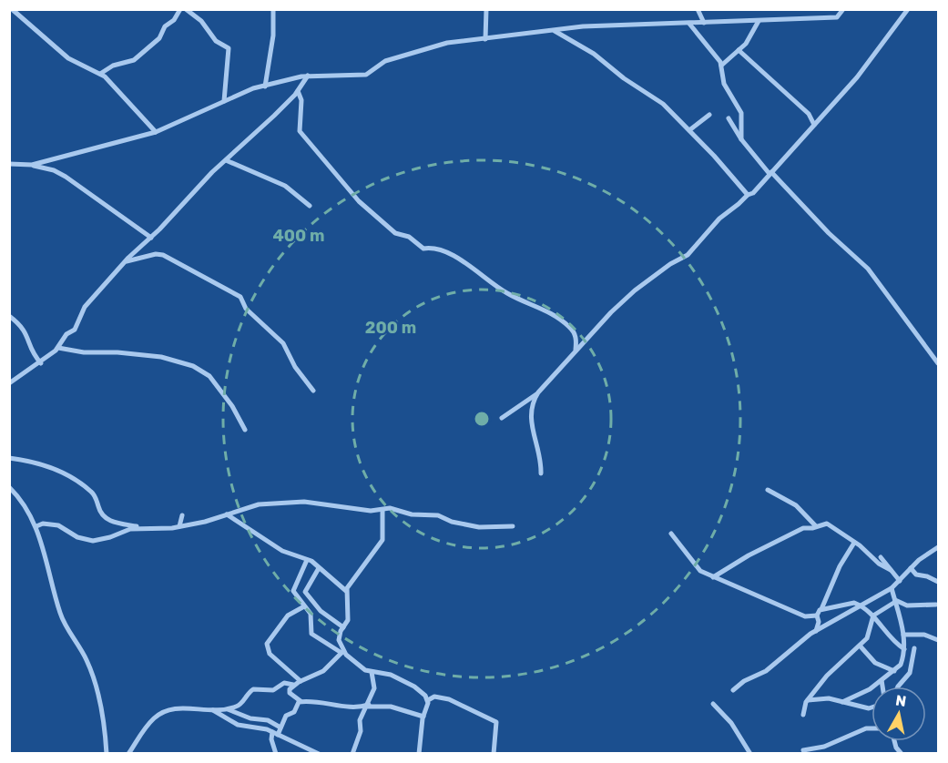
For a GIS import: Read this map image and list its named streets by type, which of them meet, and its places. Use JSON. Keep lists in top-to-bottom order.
{
  "north": "top",
  "rings": ["400 m", "200 m"]
}
